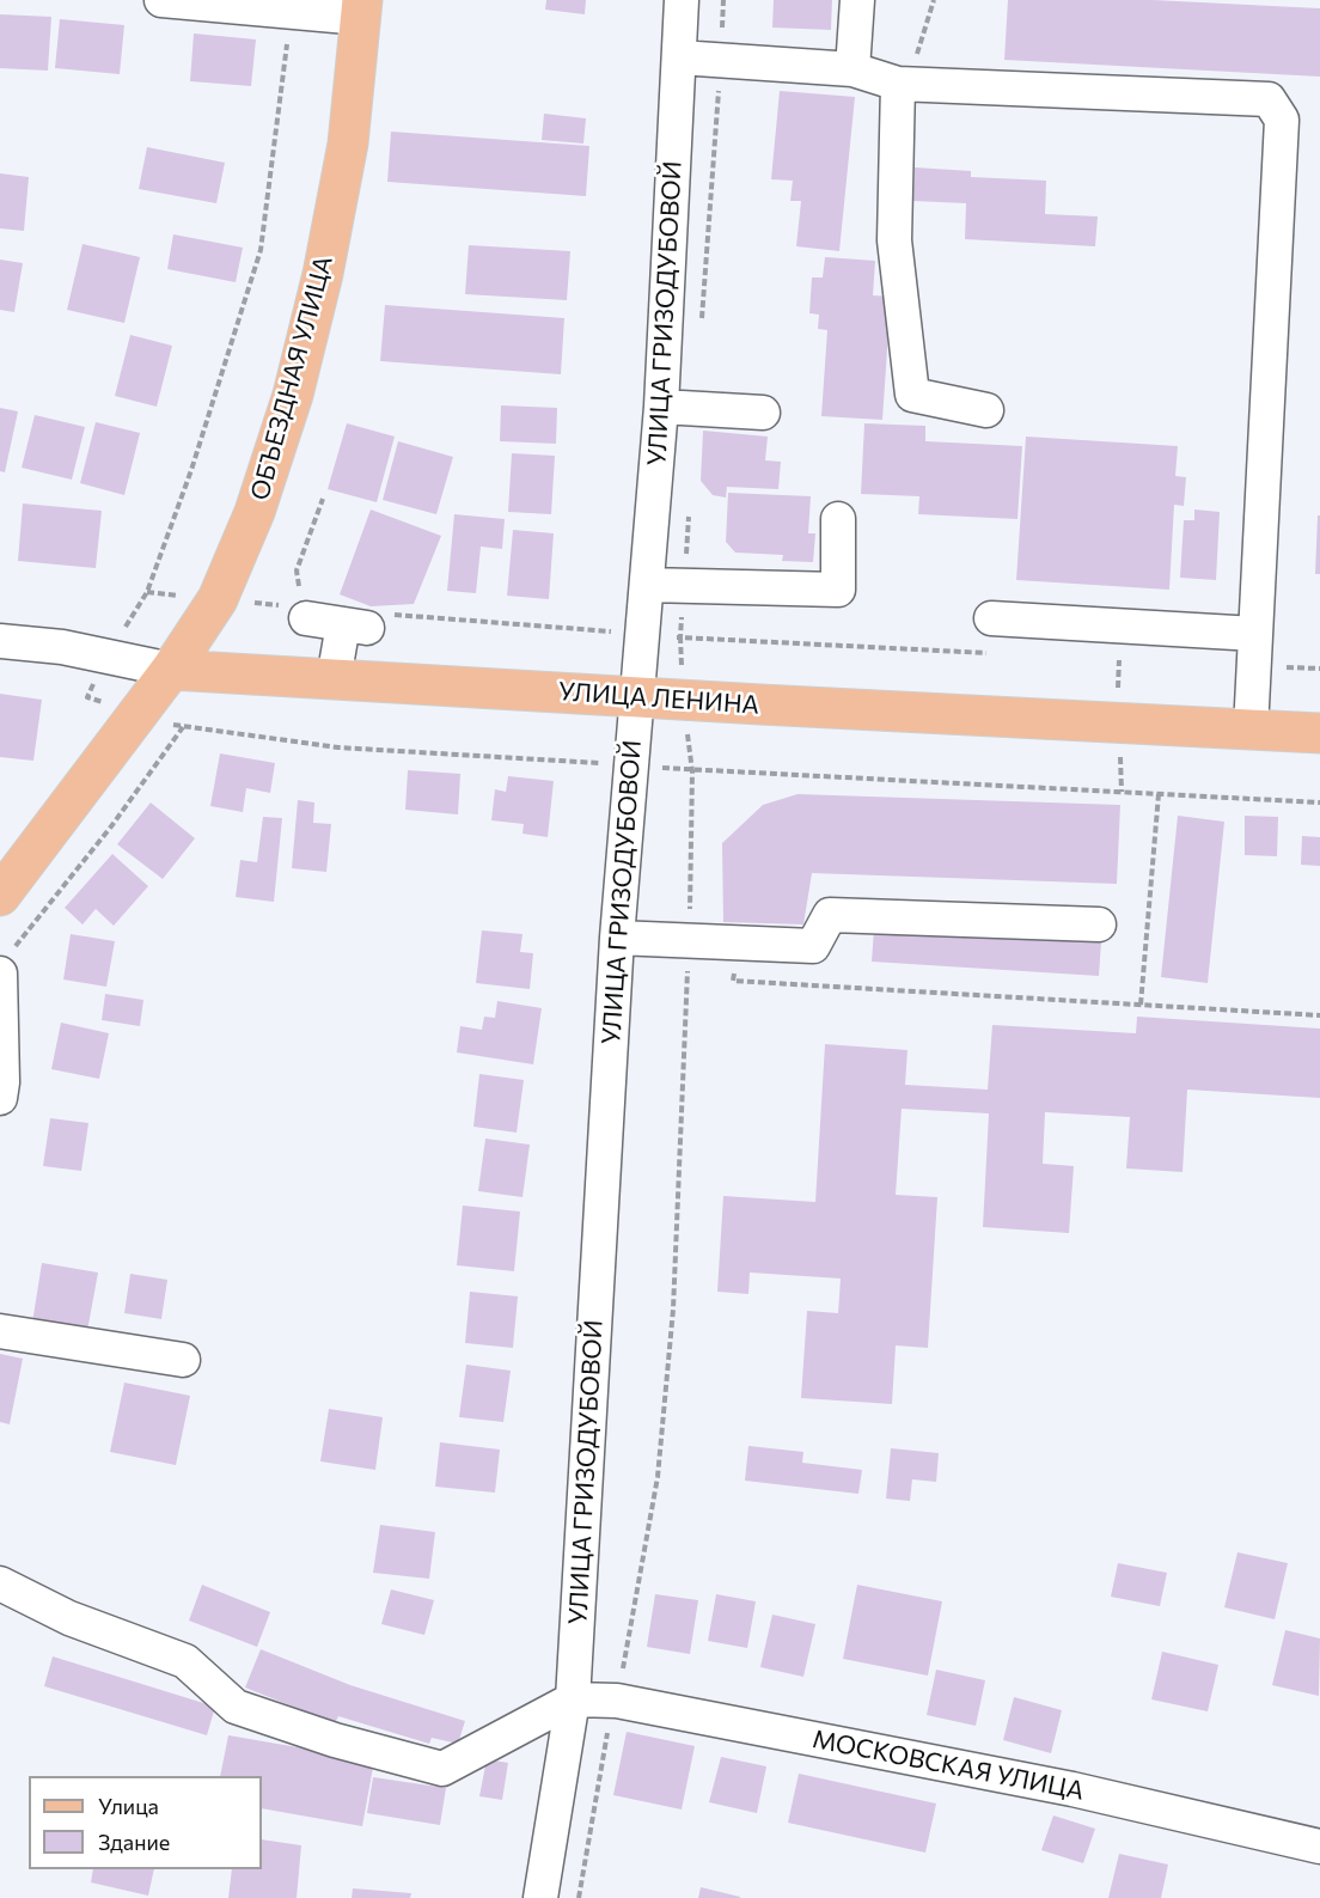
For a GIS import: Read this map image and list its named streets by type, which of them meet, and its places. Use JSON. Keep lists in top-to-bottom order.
{
  "streets": {
    "main road": ["ОБЪЕЗДНАЯ УЛИЦА", "УЛИЦА ЛЕНИНА"],
    "street": ["УЛИЦА ГРИЗОДУБОВОЙ", "МОСКОВСКАЯ УЛИЦА"]
  },
  "crossings": [
    ["УЛИЦА ГРИЗОДУБОВОЙ", "УЛИЦА ЛЕНИНА"],
    ["УЛИЦА ГРИЗОДУБОВОЙ", "МОСКОВСКАЯ УЛИЦА"],
    ["ОБЪЕЗДНАЯ УЛИЦА", "УЛИЦА ЛЕНИНА"]
  ],
  "legend": ["Улица", "Здание"]
}
